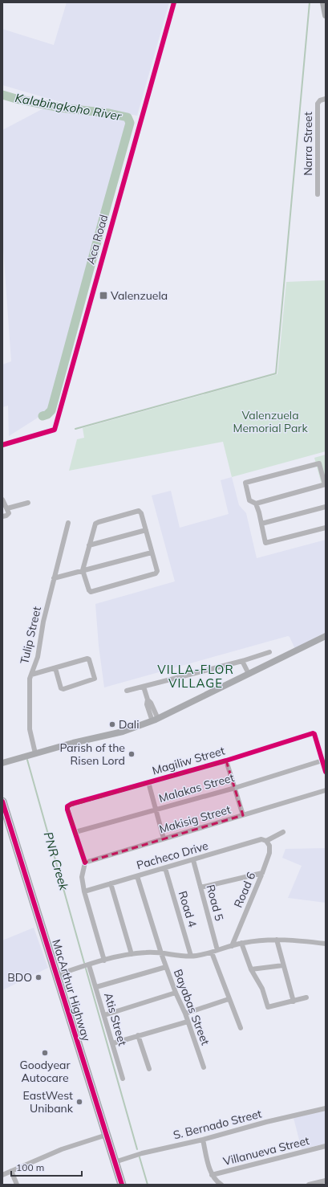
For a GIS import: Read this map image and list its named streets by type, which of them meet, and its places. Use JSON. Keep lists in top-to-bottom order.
{
  "streets": {
    "highway": ["MacArthur Highway"],
    "street": [
      "Narra Street",
      "Aca Road",
      "Tulip Street",
      "Magiliw Street",
      "Malakas Street",
      "Makisig Street",
      "Pacheco Drive",
      "Road 6",
      "Road 5",
      "Road 4",
      "Bayabas Street",
      "Atis Street",
      "S. Bernado Street",
      "Villanueva Street"
    ]
  },
  "crossings": [
    ["Magiliw Street", "Malakas Street"],
    ["Pacheco Drive", "Road 6"],
    ["Pacheco Drive", "Road 5"],
    ["Pacheco Drive", "Road 4"],
    ["Pacheco Drive", "Bayabas Street"],
    ["MacArthur Highway", "S. Bernado Street"]
  ],
  "districts": ["VILLA-FLOR VILLAGE"],
  "water": ["Kalabingkoho River", "PNR Creek"],
  "parks": ["Valenzuela Memorial Park"],
  "places": {
    "transit": ["Valenzuela"],
    "other": [
      "Dali",
      "Parish of the Risen Lord",
      "BDO",
      "Goodyear Autocare",
      "EastWest Unibank"
    ]
  },
  "scale_bar": "100 m"
}
